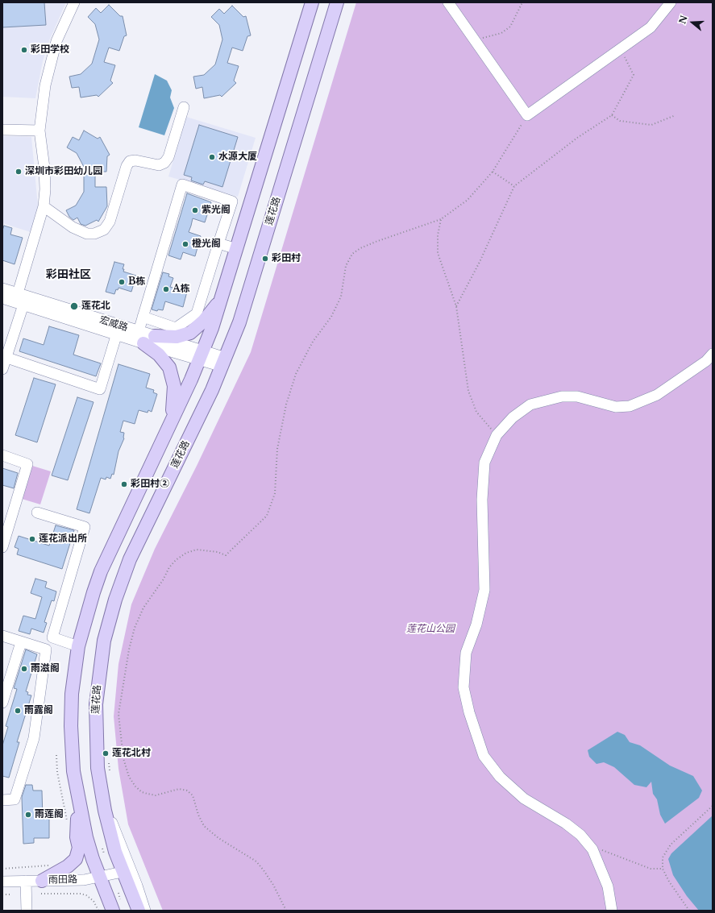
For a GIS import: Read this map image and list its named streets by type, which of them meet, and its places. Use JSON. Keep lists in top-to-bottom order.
{
  "streets": {
    "main road": ["莲花路"],
    "street": ["宏威路", "雨田路"]
  },
  "crossings": [
    ["莲花路", "宏威路"],
    ["莲花路", "雨田路"]
  ],
  "districts": ["彩田社区"],
  "parks": ["莲花山公园"],
  "places": [
    "彩田学校",
    "水源大厦",
    "深圳市彩田幼儿园",
    "紫光阁",
    "橙光阁",
    "彩田村",
    "B栋",
    "A栋",
    "莲花北",
    "彩田村②",
    "莲花派出所",
    "雨滋阁",
    "雨露阁",
    "莲花北村",
    "雨莲阁"
  ],
  "north": "left"
}
